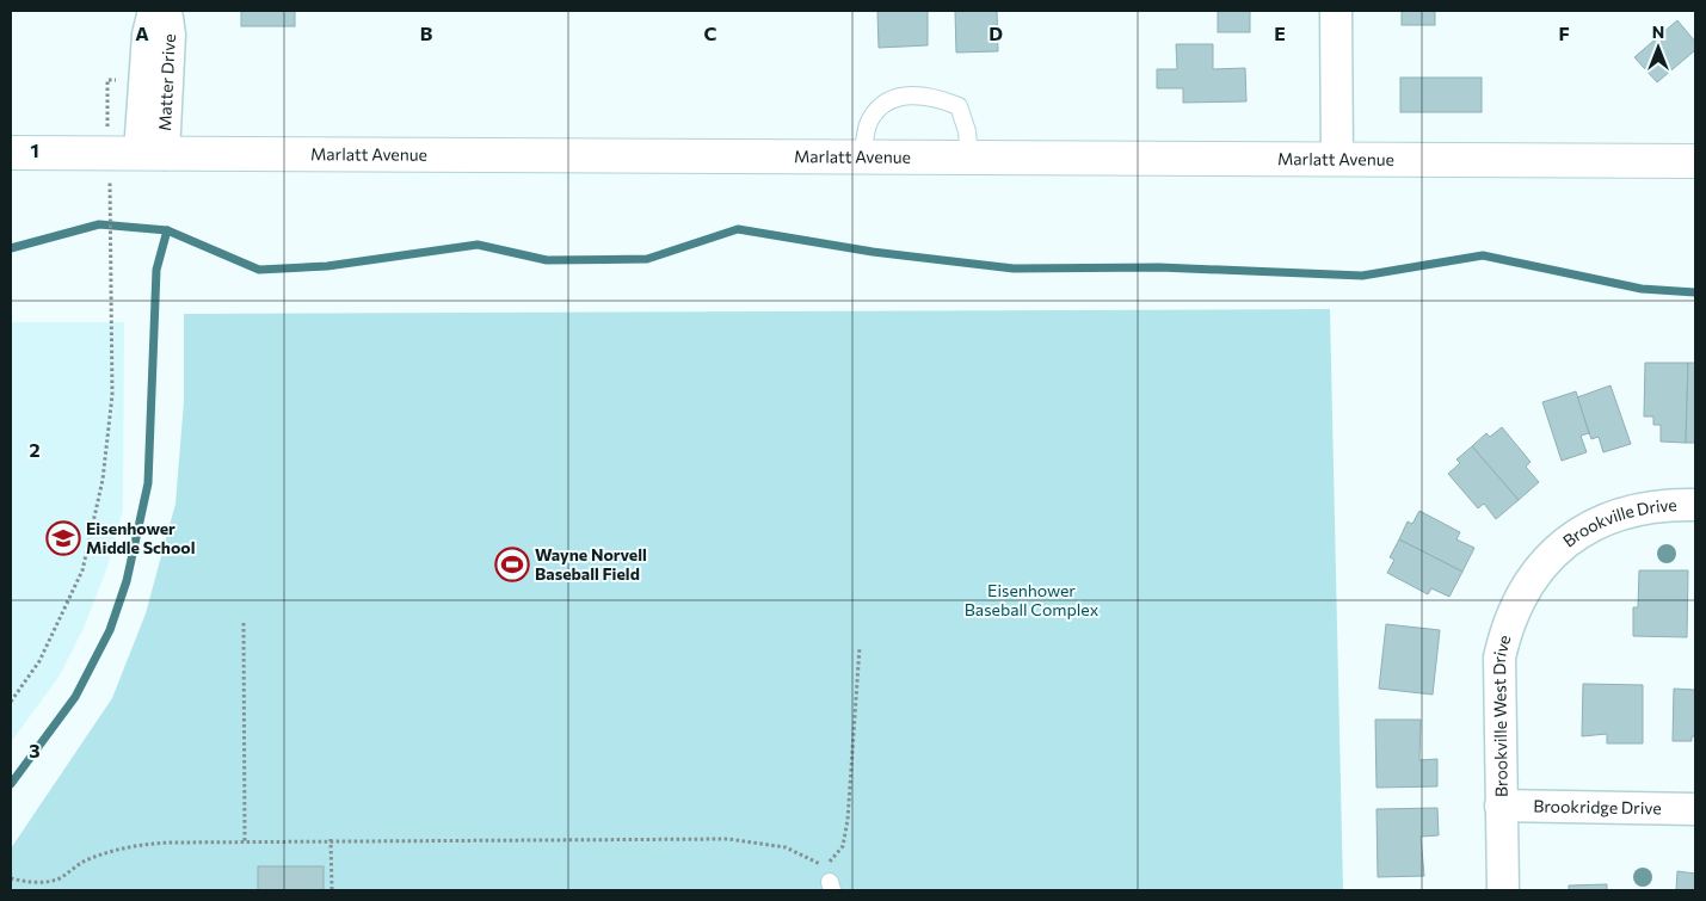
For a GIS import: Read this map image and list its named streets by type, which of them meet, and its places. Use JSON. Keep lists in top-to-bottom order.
{
  "streets": {
    "street": [
      "Matter Drive",
      "Marlatt Avenue",
      "Brookville Drive",
      "Brookville West Drive",
      "Brookridge Drive"
    ]
  },
  "crossings": [
    ["Matter Drive", "Marlatt Avenue"],
    ["Brookville Drive", "Brookville West Drive"],
    ["Brookville West Drive", "Brookridge Drive"]
  ],
  "parks": ["Eisenhower Baseball Complex"],
  "places": {
    "school or university": ["Eisenhower Middle School"],
    "sports": ["Wayne Norvell Baseball Field"]
  },
  "north": "top",
  "grid": {
    "columns": [
      "A",
      "B",
      "C",
      "D",
      "E",
      "F"
    ],
    "rows": ["1", "2", "3"]
  }
}
